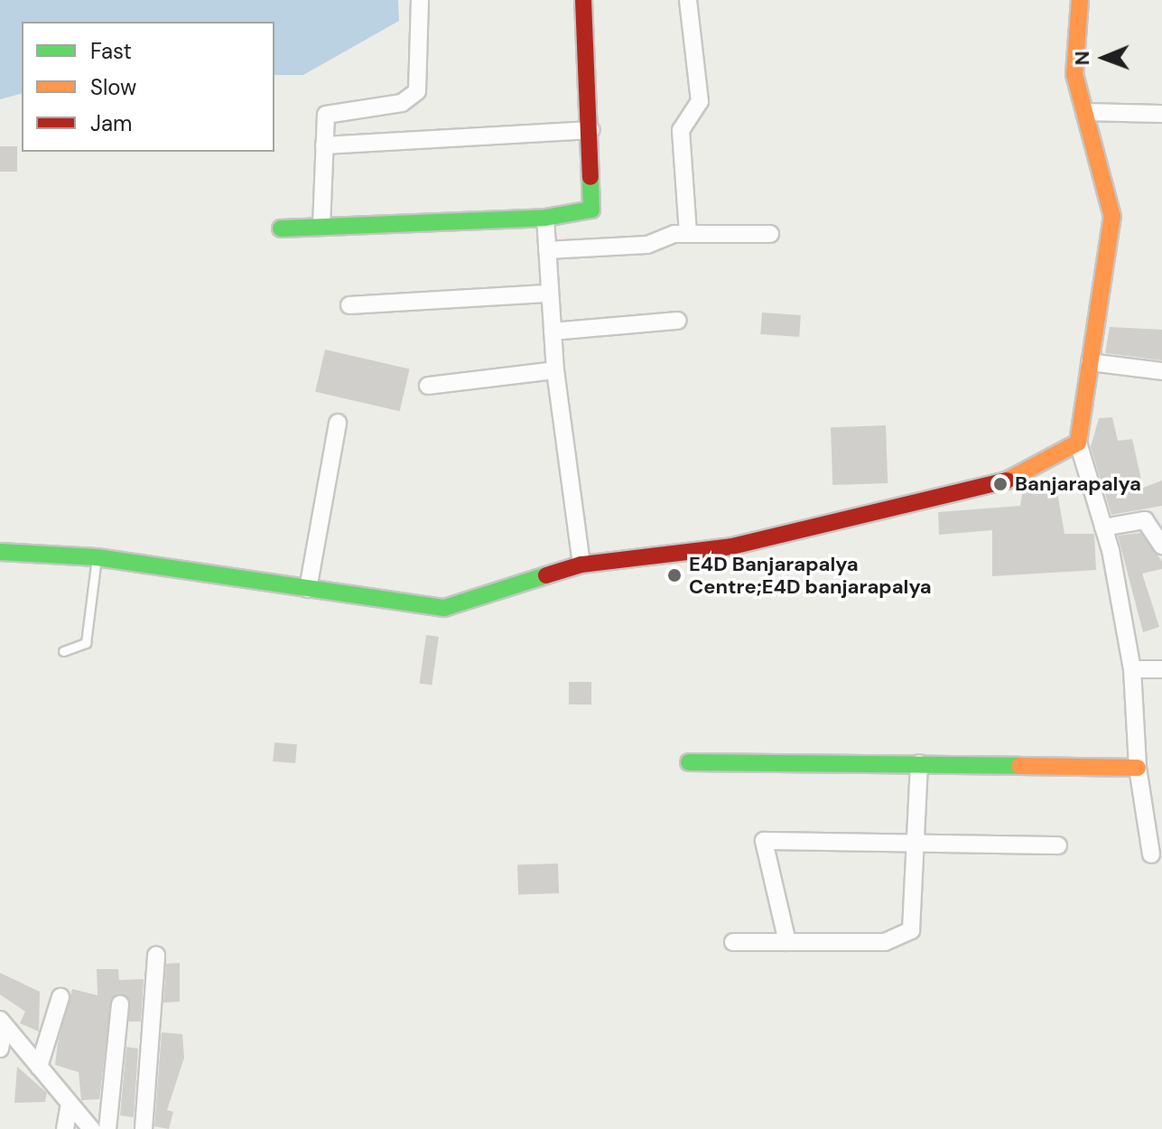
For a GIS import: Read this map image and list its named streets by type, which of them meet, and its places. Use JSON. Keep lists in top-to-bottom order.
{
  "places": ["Banjarapalya", "E4D Banjarapalya Centre;E4D banjarapalya"],
  "legend": ["Fast", "Slow", "Jam"],
  "north": "left"
}
